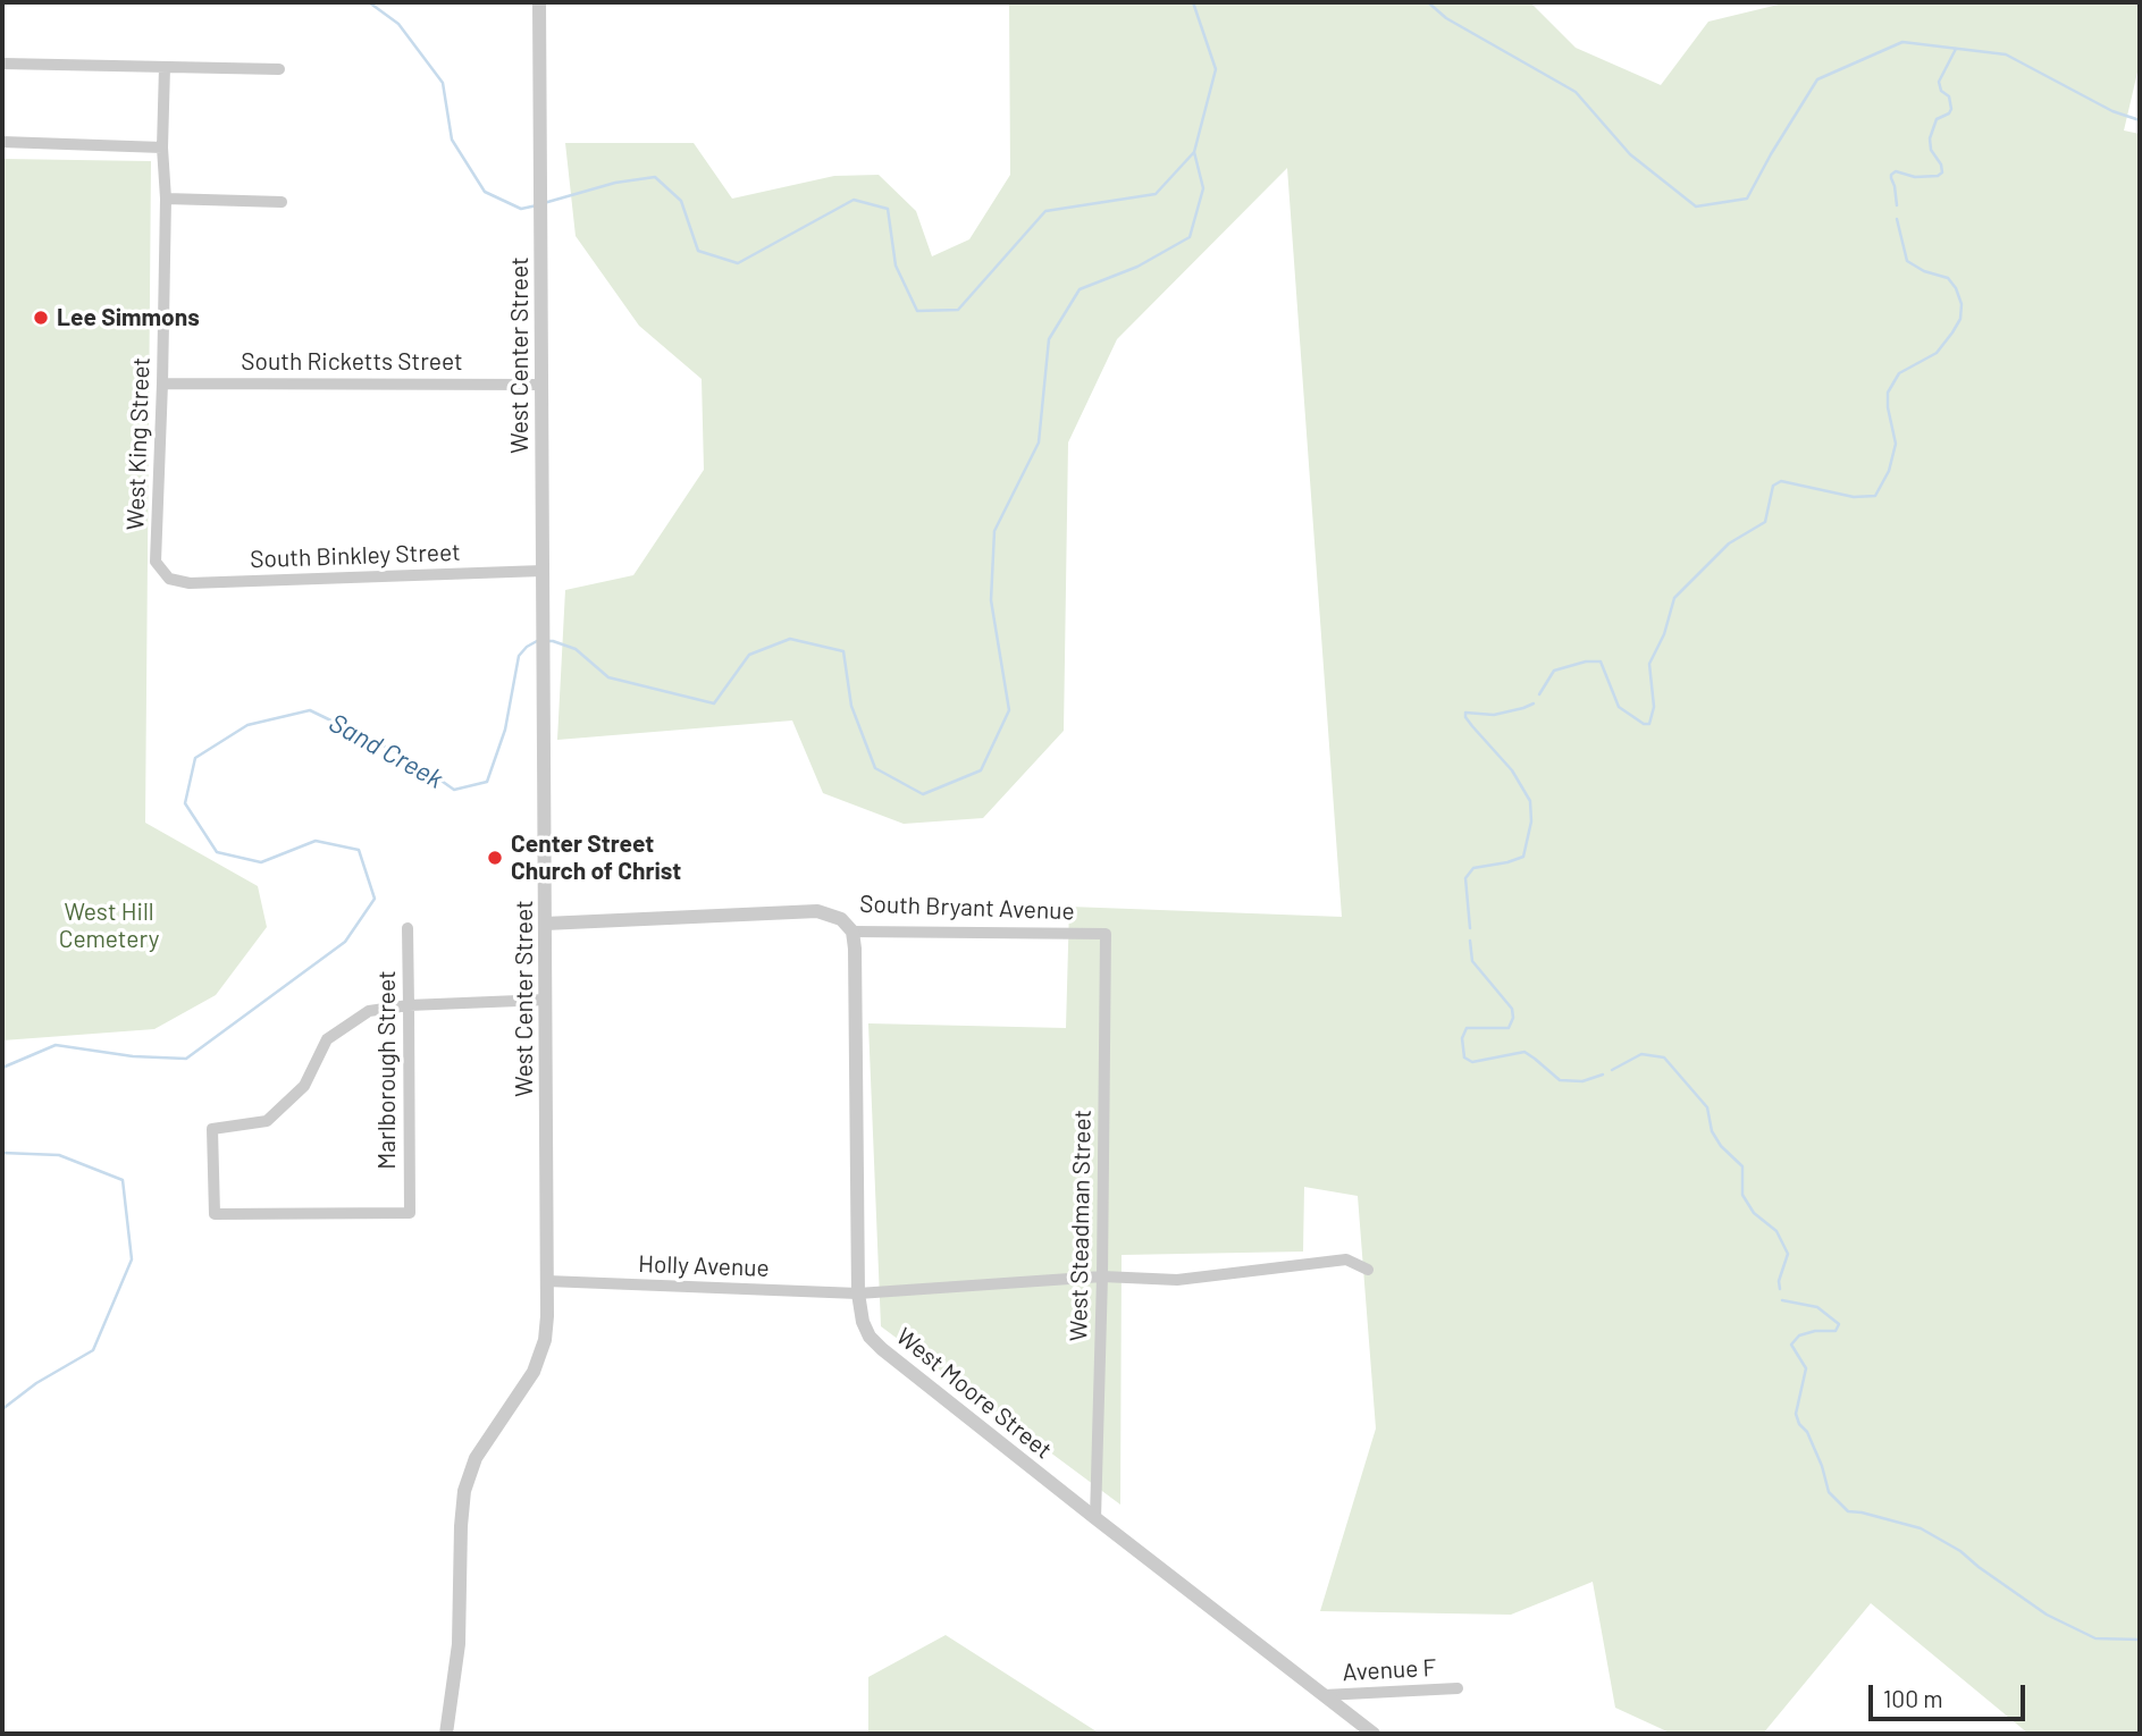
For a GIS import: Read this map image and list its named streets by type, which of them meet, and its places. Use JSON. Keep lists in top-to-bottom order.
{
  "streets": {
    "street": [
      "West Center Street",
      "South Ricketts Street",
      "West King Street",
      "South Binkley Street",
      "South Bryant Avenue",
      "Marlborough Street",
      "West Steadman Street",
      "Holly Avenue",
      "West Moore Street",
      "Avenue F"
    ]
  },
  "crossings": [
    ["West Center Street", "South Ricketts Street"],
    ["West Center Street", "South Binkley Street"],
    ["West Center Street", "South Bryant Avenue"],
    ["West Center Street", "Holly Avenue"],
    ["South Ricketts Street", "West King Street"],
    ["West King Street", "South Binkley Street"],
    ["South Bryant Avenue", "West Steadman Street"],
    ["South Bryant Avenue", "West Moore Street"],
    ["West Steadman Street", "Holly Avenue"],
    ["West Steadman Street", "West Moore Street"],
    ["Holly Avenue", "West Moore Street"],
    ["West Moore Street", "Avenue F"]
  ],
  "water": ["Sand Creek"],
  "parks": ["West Hill Cemetery"],
  "places": ["Lee Simmons", "Center Street Church of Christ"],
  "scale_bar": "100 m"
}
